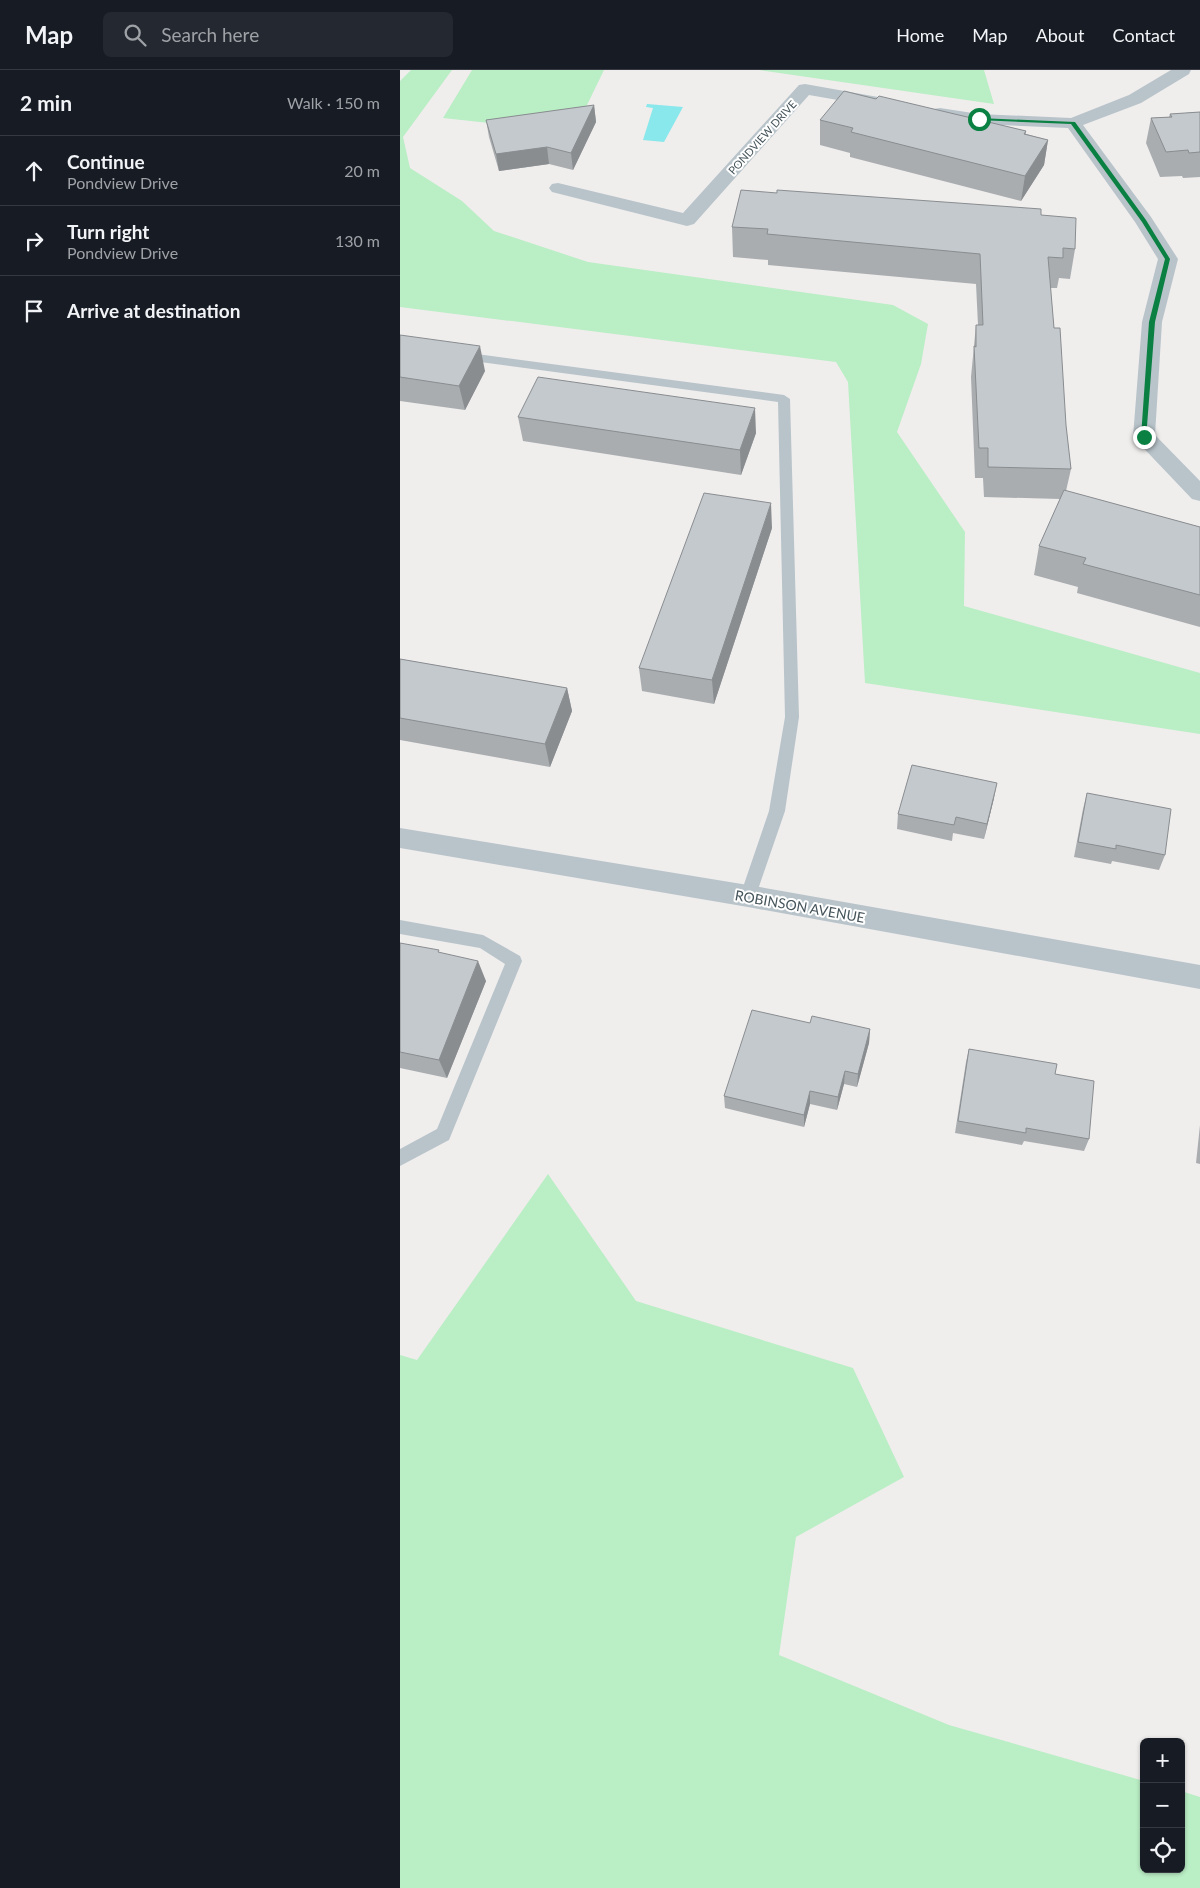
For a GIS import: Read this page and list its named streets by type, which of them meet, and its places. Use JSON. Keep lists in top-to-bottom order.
{
  "streets": {
    "street": ["PONDVIEW DRIVE", "ROBINSON AVENUE"]
  },
  "page": {
    "header": "Map",
    "search": "Search here",
    "nav": [
      "Home",
      "Map",
      "About",
      "Contact"
    ],
    "heading": ["2 min", "Walk · 150 m"],
    "list": [
      ["Continue", "Pondview Drive", "20 m"],
      ["Turn right", "Pondview Drive", "130 m"],
      "Arrive at destination"
    ],
    "map_buttons": ["+", "−"]
  }
}
